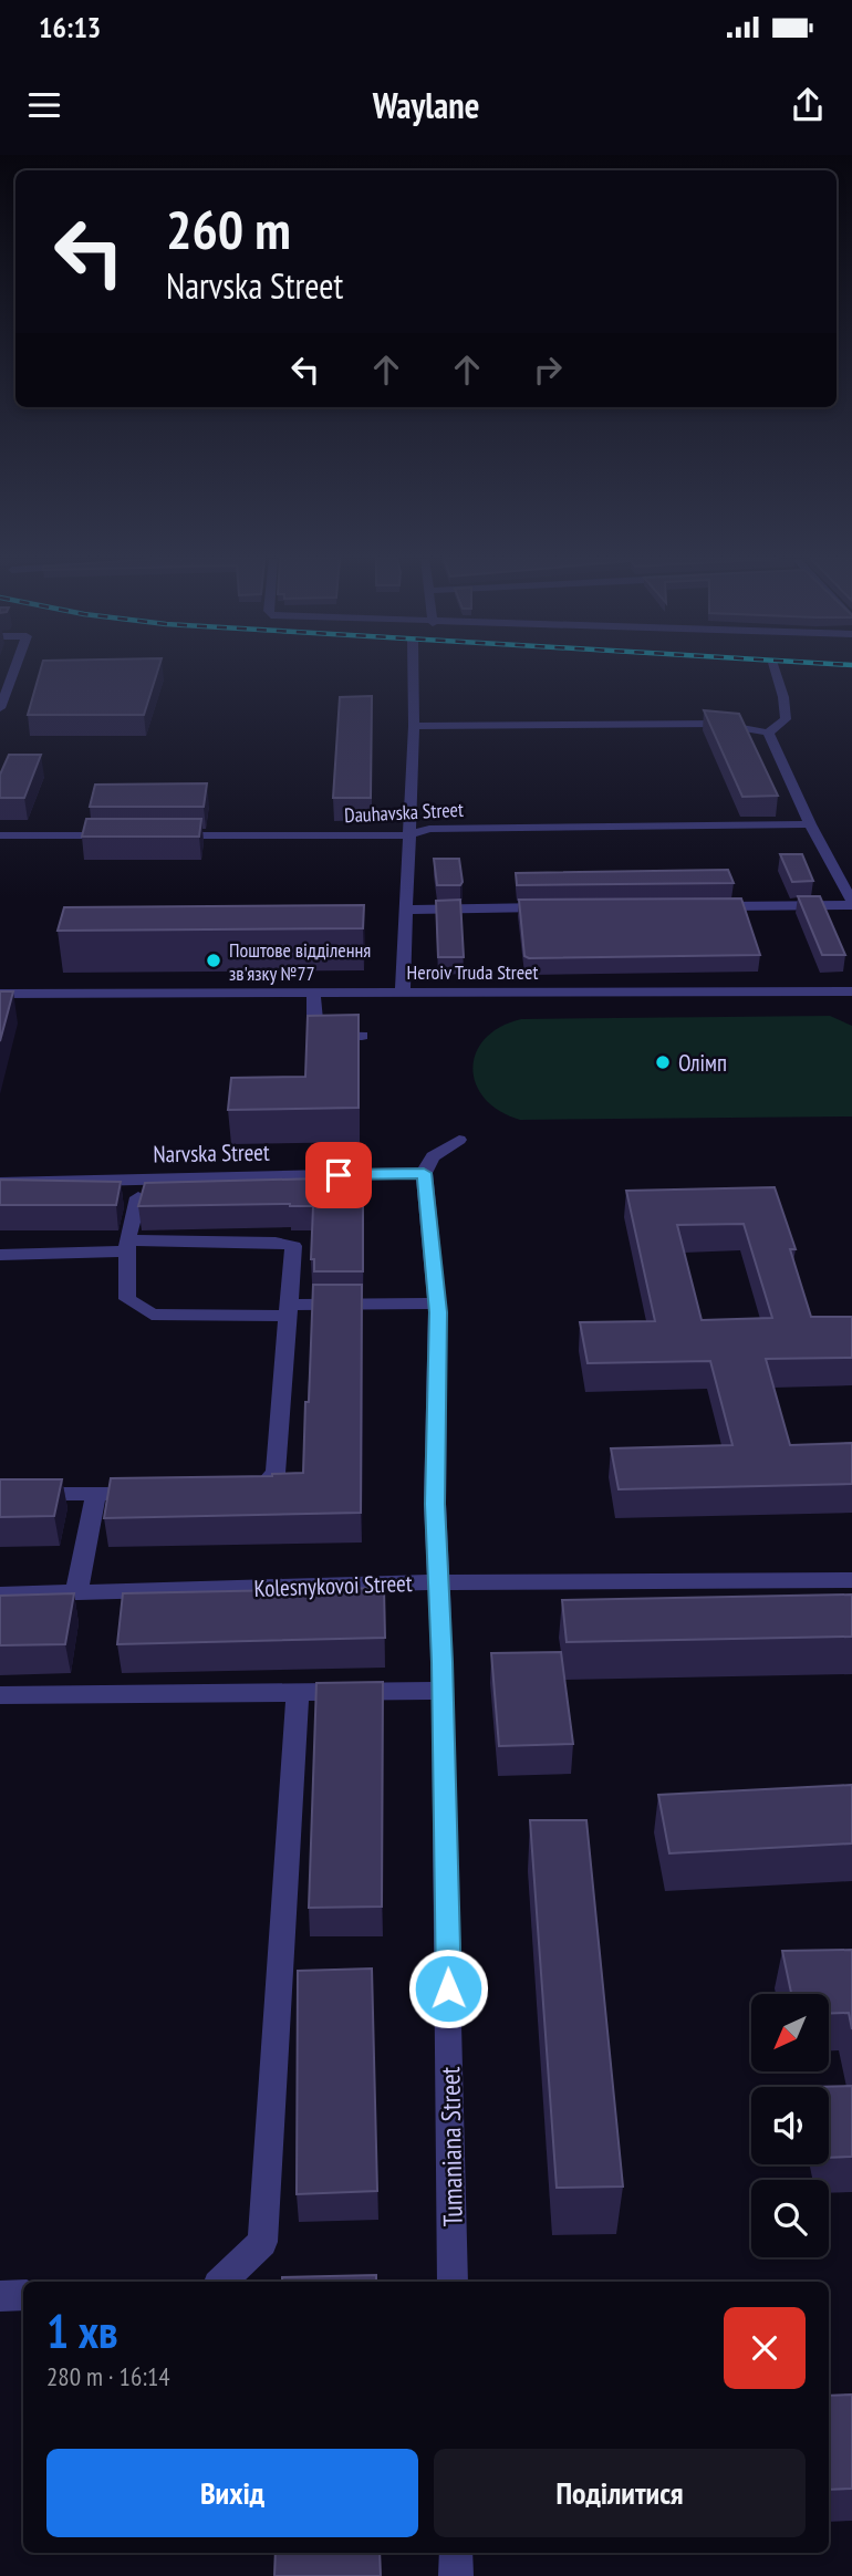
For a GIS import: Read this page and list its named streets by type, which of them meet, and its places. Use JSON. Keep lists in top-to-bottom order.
{
  "streets": {
    "street": [
      "Dauhavska Street",
      "Heroiv Truda Street",
      "Narvska Street",
      "Kolesnykovoi Street",
      "Tumaniana Street"
    ]
  },
  "crossings": [
    ["Narvska Street", "Tumaniana Street"],
    ["Kolesnykovoi Street", "Tumaniana Street"]
  ],
  "places": ["Поштове відділення зв'язку №77", "Олімп"],
  "north": "bottom left",
  "page": {
    "status": "16:13",
    "header": "Waylane",
    "turn": ["260 m", "Narvska Street"],
    "heading": ["1 хв", "280 m · 16:14"],
    "buttons": ["Вихід", "Поділитися"]
  }
}
